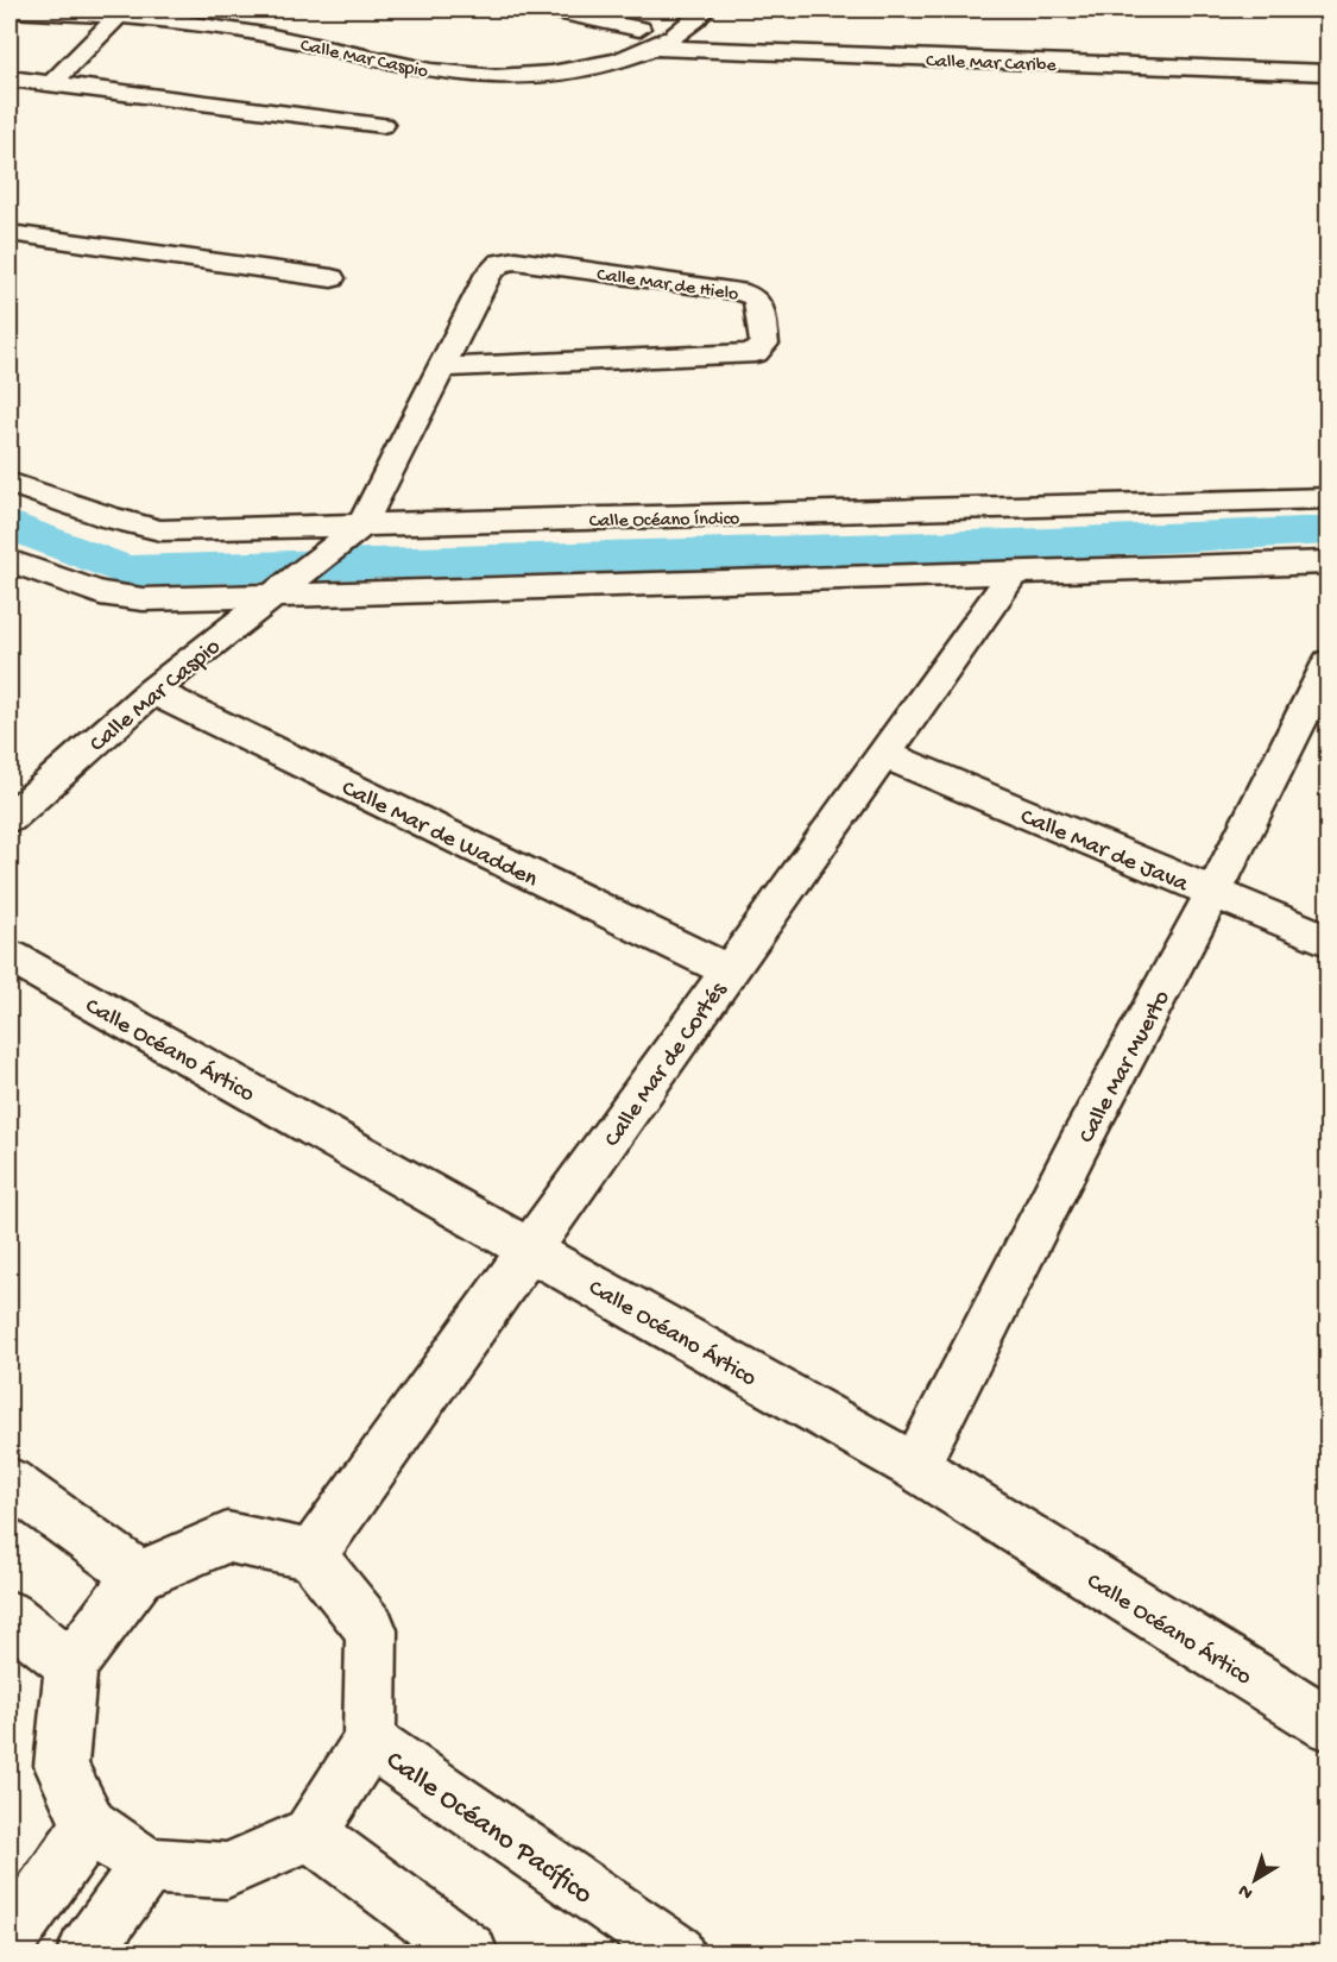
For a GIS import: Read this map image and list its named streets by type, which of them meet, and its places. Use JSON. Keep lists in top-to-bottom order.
{
  "streets": {
    "street": [
      "Calle Mar Caspio",
      "Calle Mar Caribe",
      "Calle Mar de Hielo",
      "Calle Océano Índico",
      "Calle Mar de Wadden",
      "Calle Mar de Java",
      "Calle Océano Ártico",
      "Calle Mar de Cortés",
      "Calle Mar Muerto",
      "Calle Océano Pacífico"
    ]
  },
  "crossings": [
    ["Calle Mar Caspio", "Calle Mar Caribe"],
    ["Calle Mar Caspio", "Calle Mar de Hielo"],
    ["Calle Mar Caspio", "Calle Océano Índico"],
    ["Calle Mar Caspio", "Calle Mar de Wadden"],
    ["Calle Mar de Hielo", "Calle Océano Índico"],
    ["Calle Mar de Wadden", "Calle Mar de Cortés"],
    ["Calle Mar de Java", "Calle Mar de Cortés"],
    ["Calle Mar de Java", "Calle Mar Muerto"],
    ["Calle Océano Ártico", "Calle Mar de Cortés"],
    ["Calle Océano Ártico", "Calle Mar Muerto"],
    ["Calle Mar de Cortés", "Calle Océano Pacífico"]
  ],
  "north": "bottom left"
}
